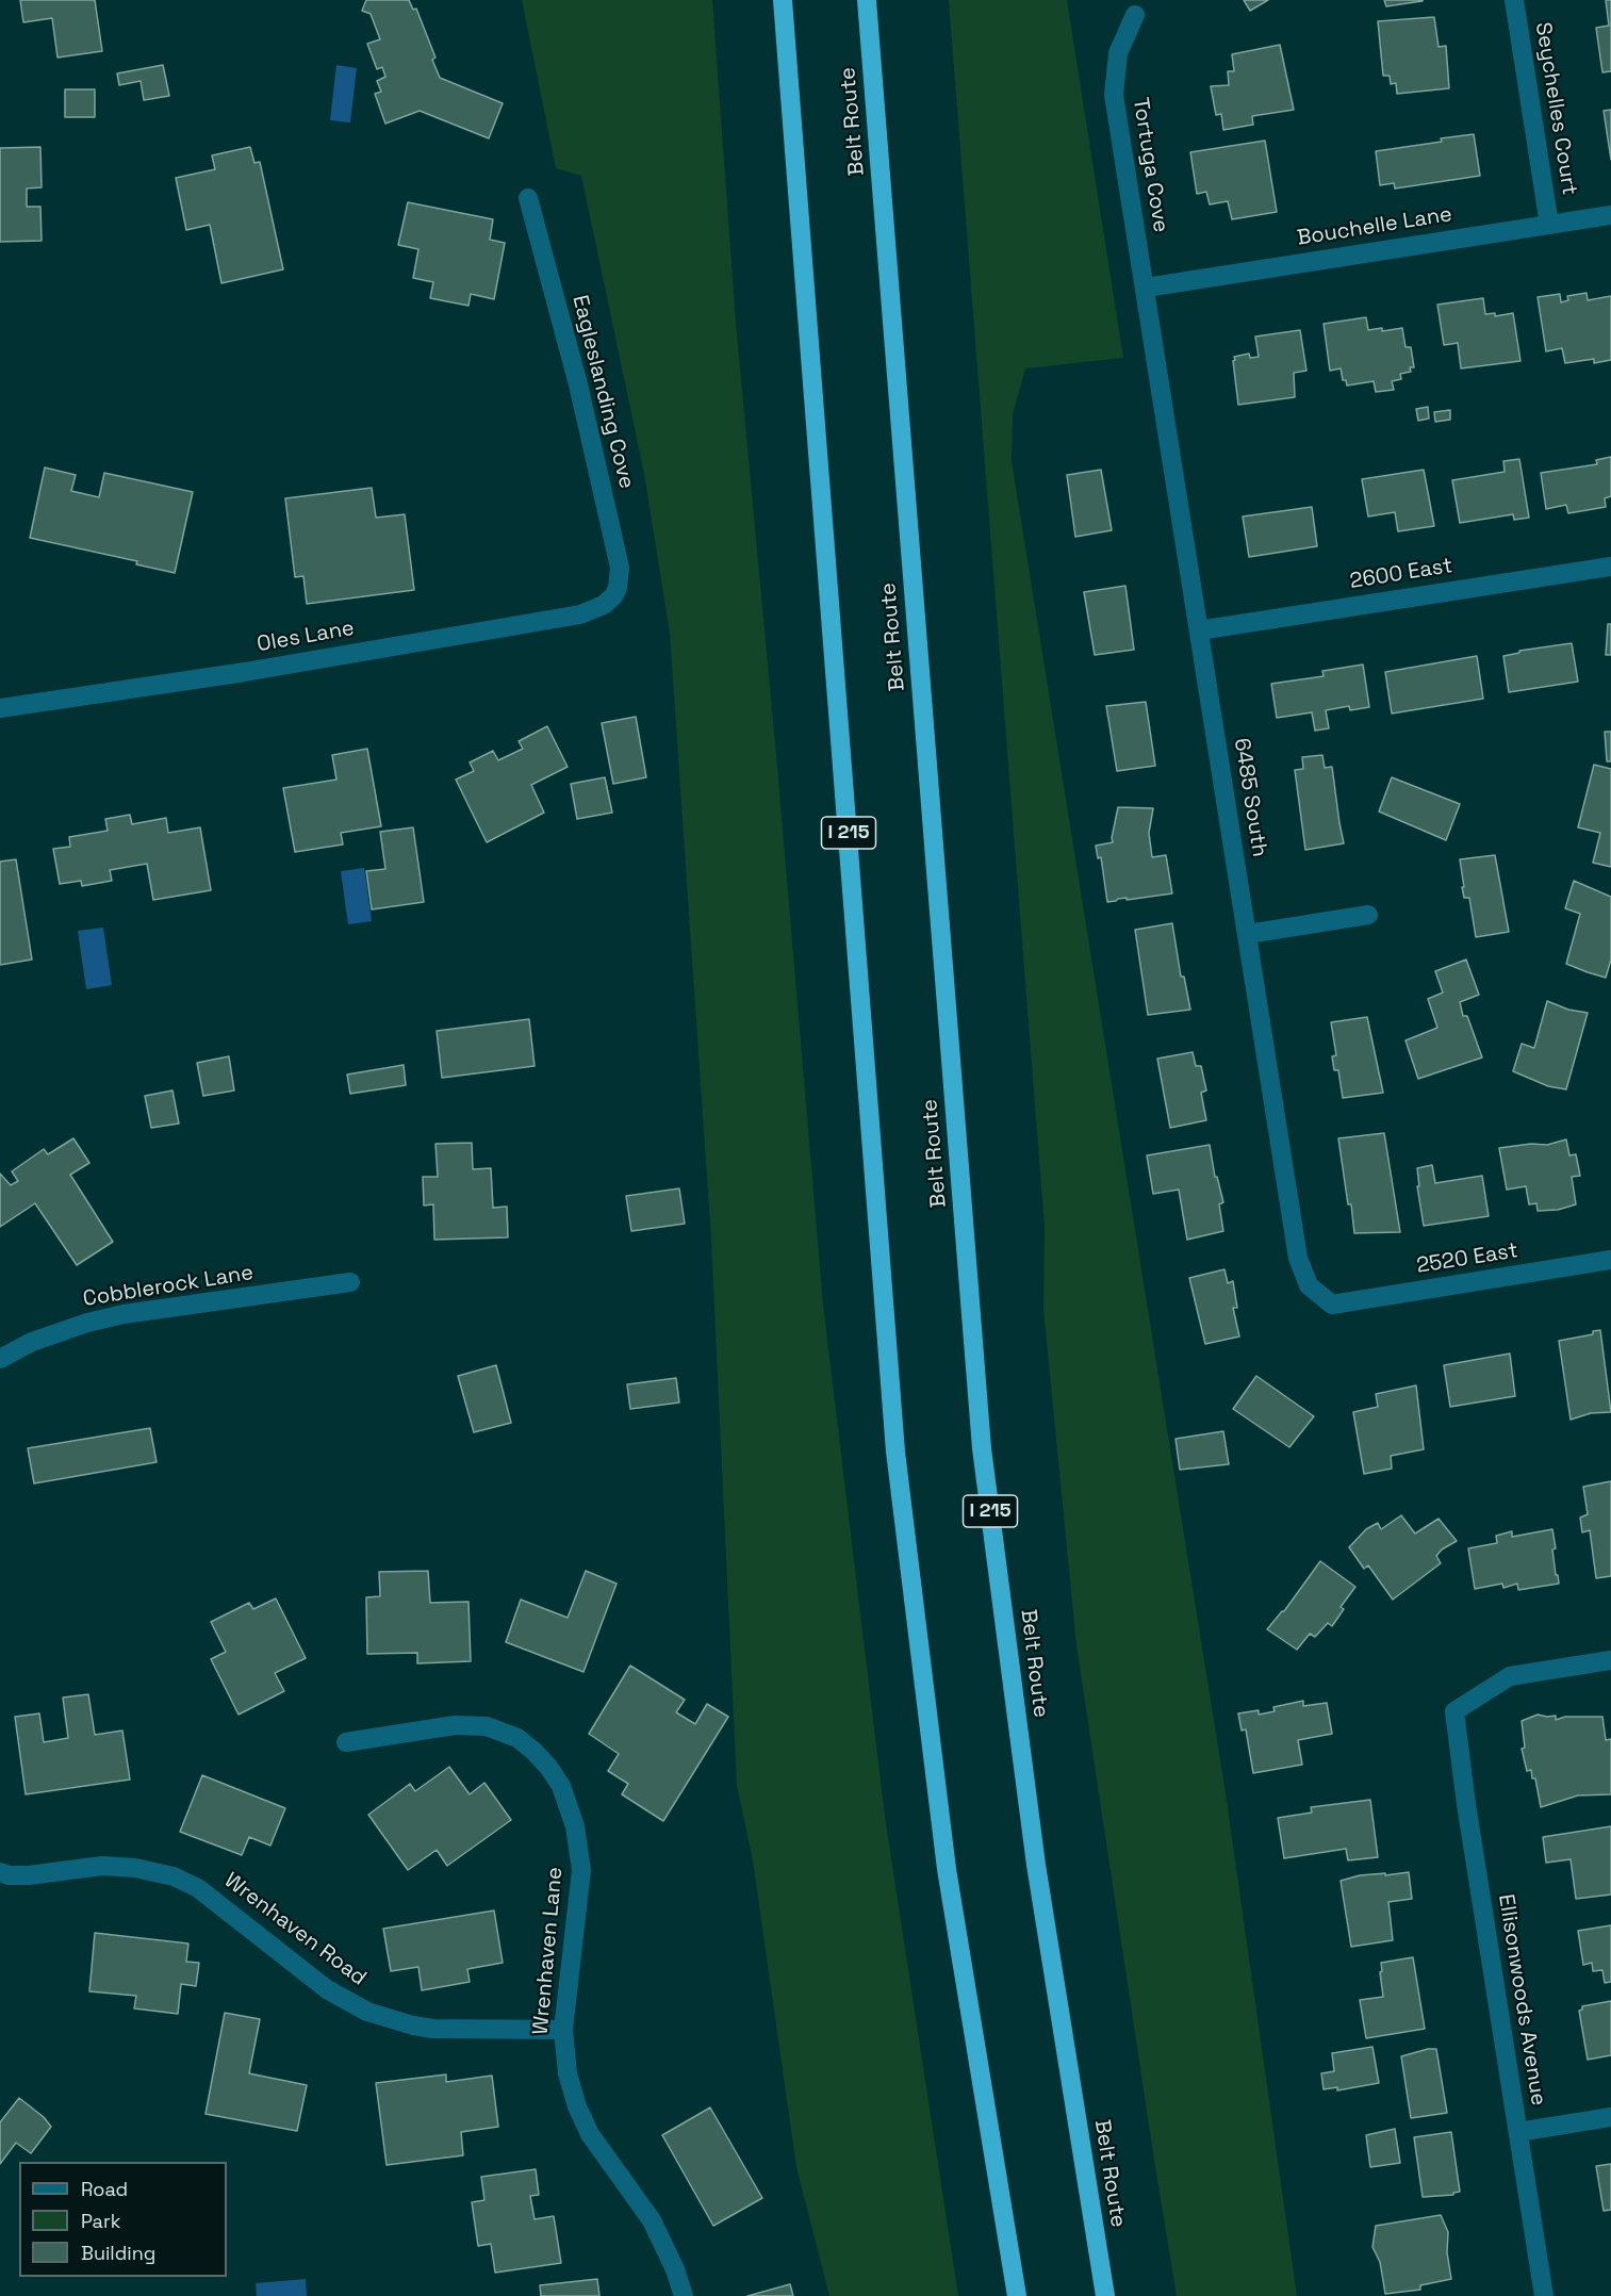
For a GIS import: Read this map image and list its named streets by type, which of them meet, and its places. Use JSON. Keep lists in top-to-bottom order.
{
  "streets": {
    "highway": ["Belt Route", "I 215"],
    "street": [
      "Seychelles Court",
      "Tortuga Cove",
      "Bouchelle Lane",
      "Eagleslanding Cove",
      "2600 East",
      "Oles Lane",
      "6485 South",
      "2520 East",
      "Cobblerock Lane",
      "Wrenhaven Road",
      "Wrenhaven Lane",
      "Ellisonwoods Avenue"
    ]
  },
  "crossings": [
    ["Seychelles Court", "Bouchelle Lane"],
    ["Tortuga Cove", "Bouchelle Lane"],
    ["Tortuga Cove", "6485 South"],
    ["Bouchelle Lane", "6485 South"],
    ["Eagleslanding Cove", "Oles Lane"],
    ["2600 East", "6485 South"],
    ["6485 South", "2520 East"],
    ["Wrenhaven Road", "Wrenhaven Lane"]
  ],
  "legend": ["Road", "Park", "Building"]
}
